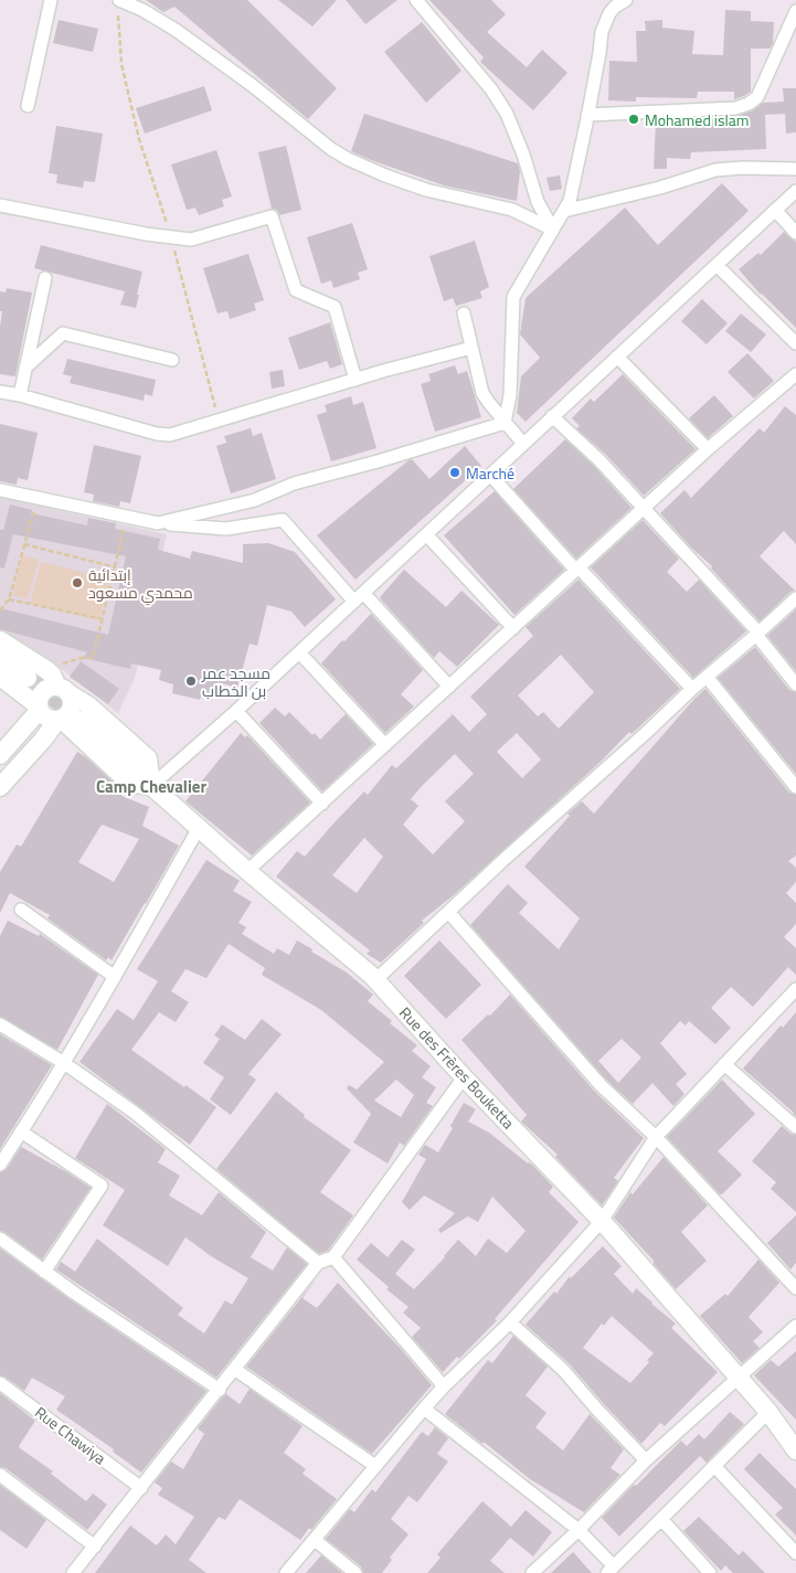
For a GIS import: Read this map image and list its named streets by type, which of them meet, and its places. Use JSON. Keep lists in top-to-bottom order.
{
  "streets": {
    "main road": ["Rue des Frères Bouketta"],
    "street": ["Rue Chawiya"]
  },
  "districts": ["Camp Chevalier"],
  "places": [
    "Mohamed islam",
    "Marché",
    "إبتدائية محمدي مسعود",
    "مسجد عمر بن الخطاب"
  ]
}
